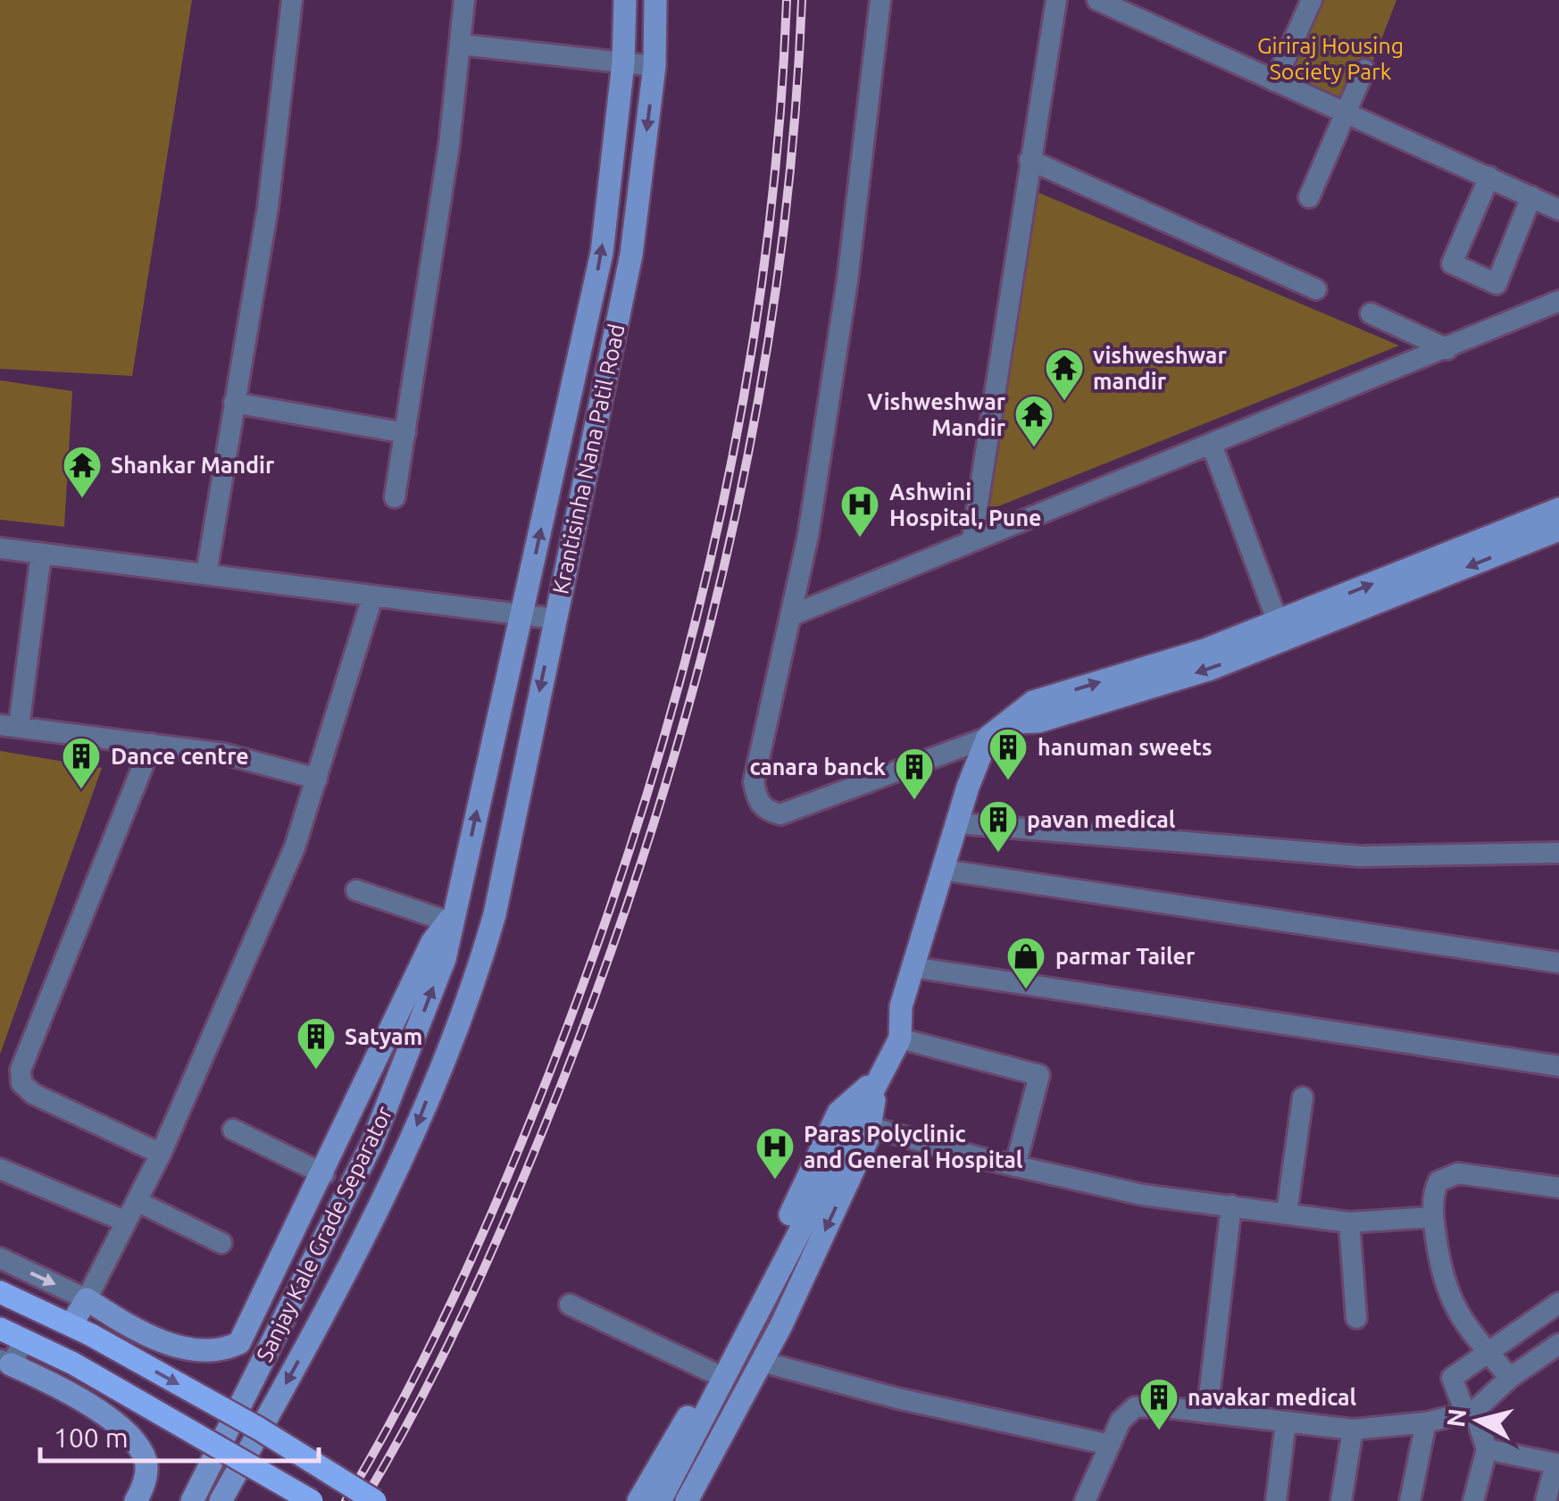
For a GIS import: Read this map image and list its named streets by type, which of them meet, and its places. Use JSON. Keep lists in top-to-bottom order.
{
  "streets": {
    "main road": ["Krantisinha Nana Patil Road", "Sanjay Kale Grade Separator"]
  },
  "crossings": [
    ["Krantisinha Nana Patil Road", "Sanjay Kale Grade Separator"]
  ],
  "parks": ["Giriraj Housing Society Park"],
  "places": {
    "temple": ["vishweshwar mandir", "Vishweshwar Mandir", "Shankar Mandir"],
    "hospital": ["Ashwini Hospital, Pune", "Paras Polyclinic and General Hospital"],
    "building": [
      "hanuman sweets",
      "Dance centre",
      "canara banck",
      "pavan medical",
      "Satyam",
      "navakar medical"
    ],
    "shop": ["parmar Tailer"]
  },
  "scale_bar": "100 m",
  "north": "left"
}
